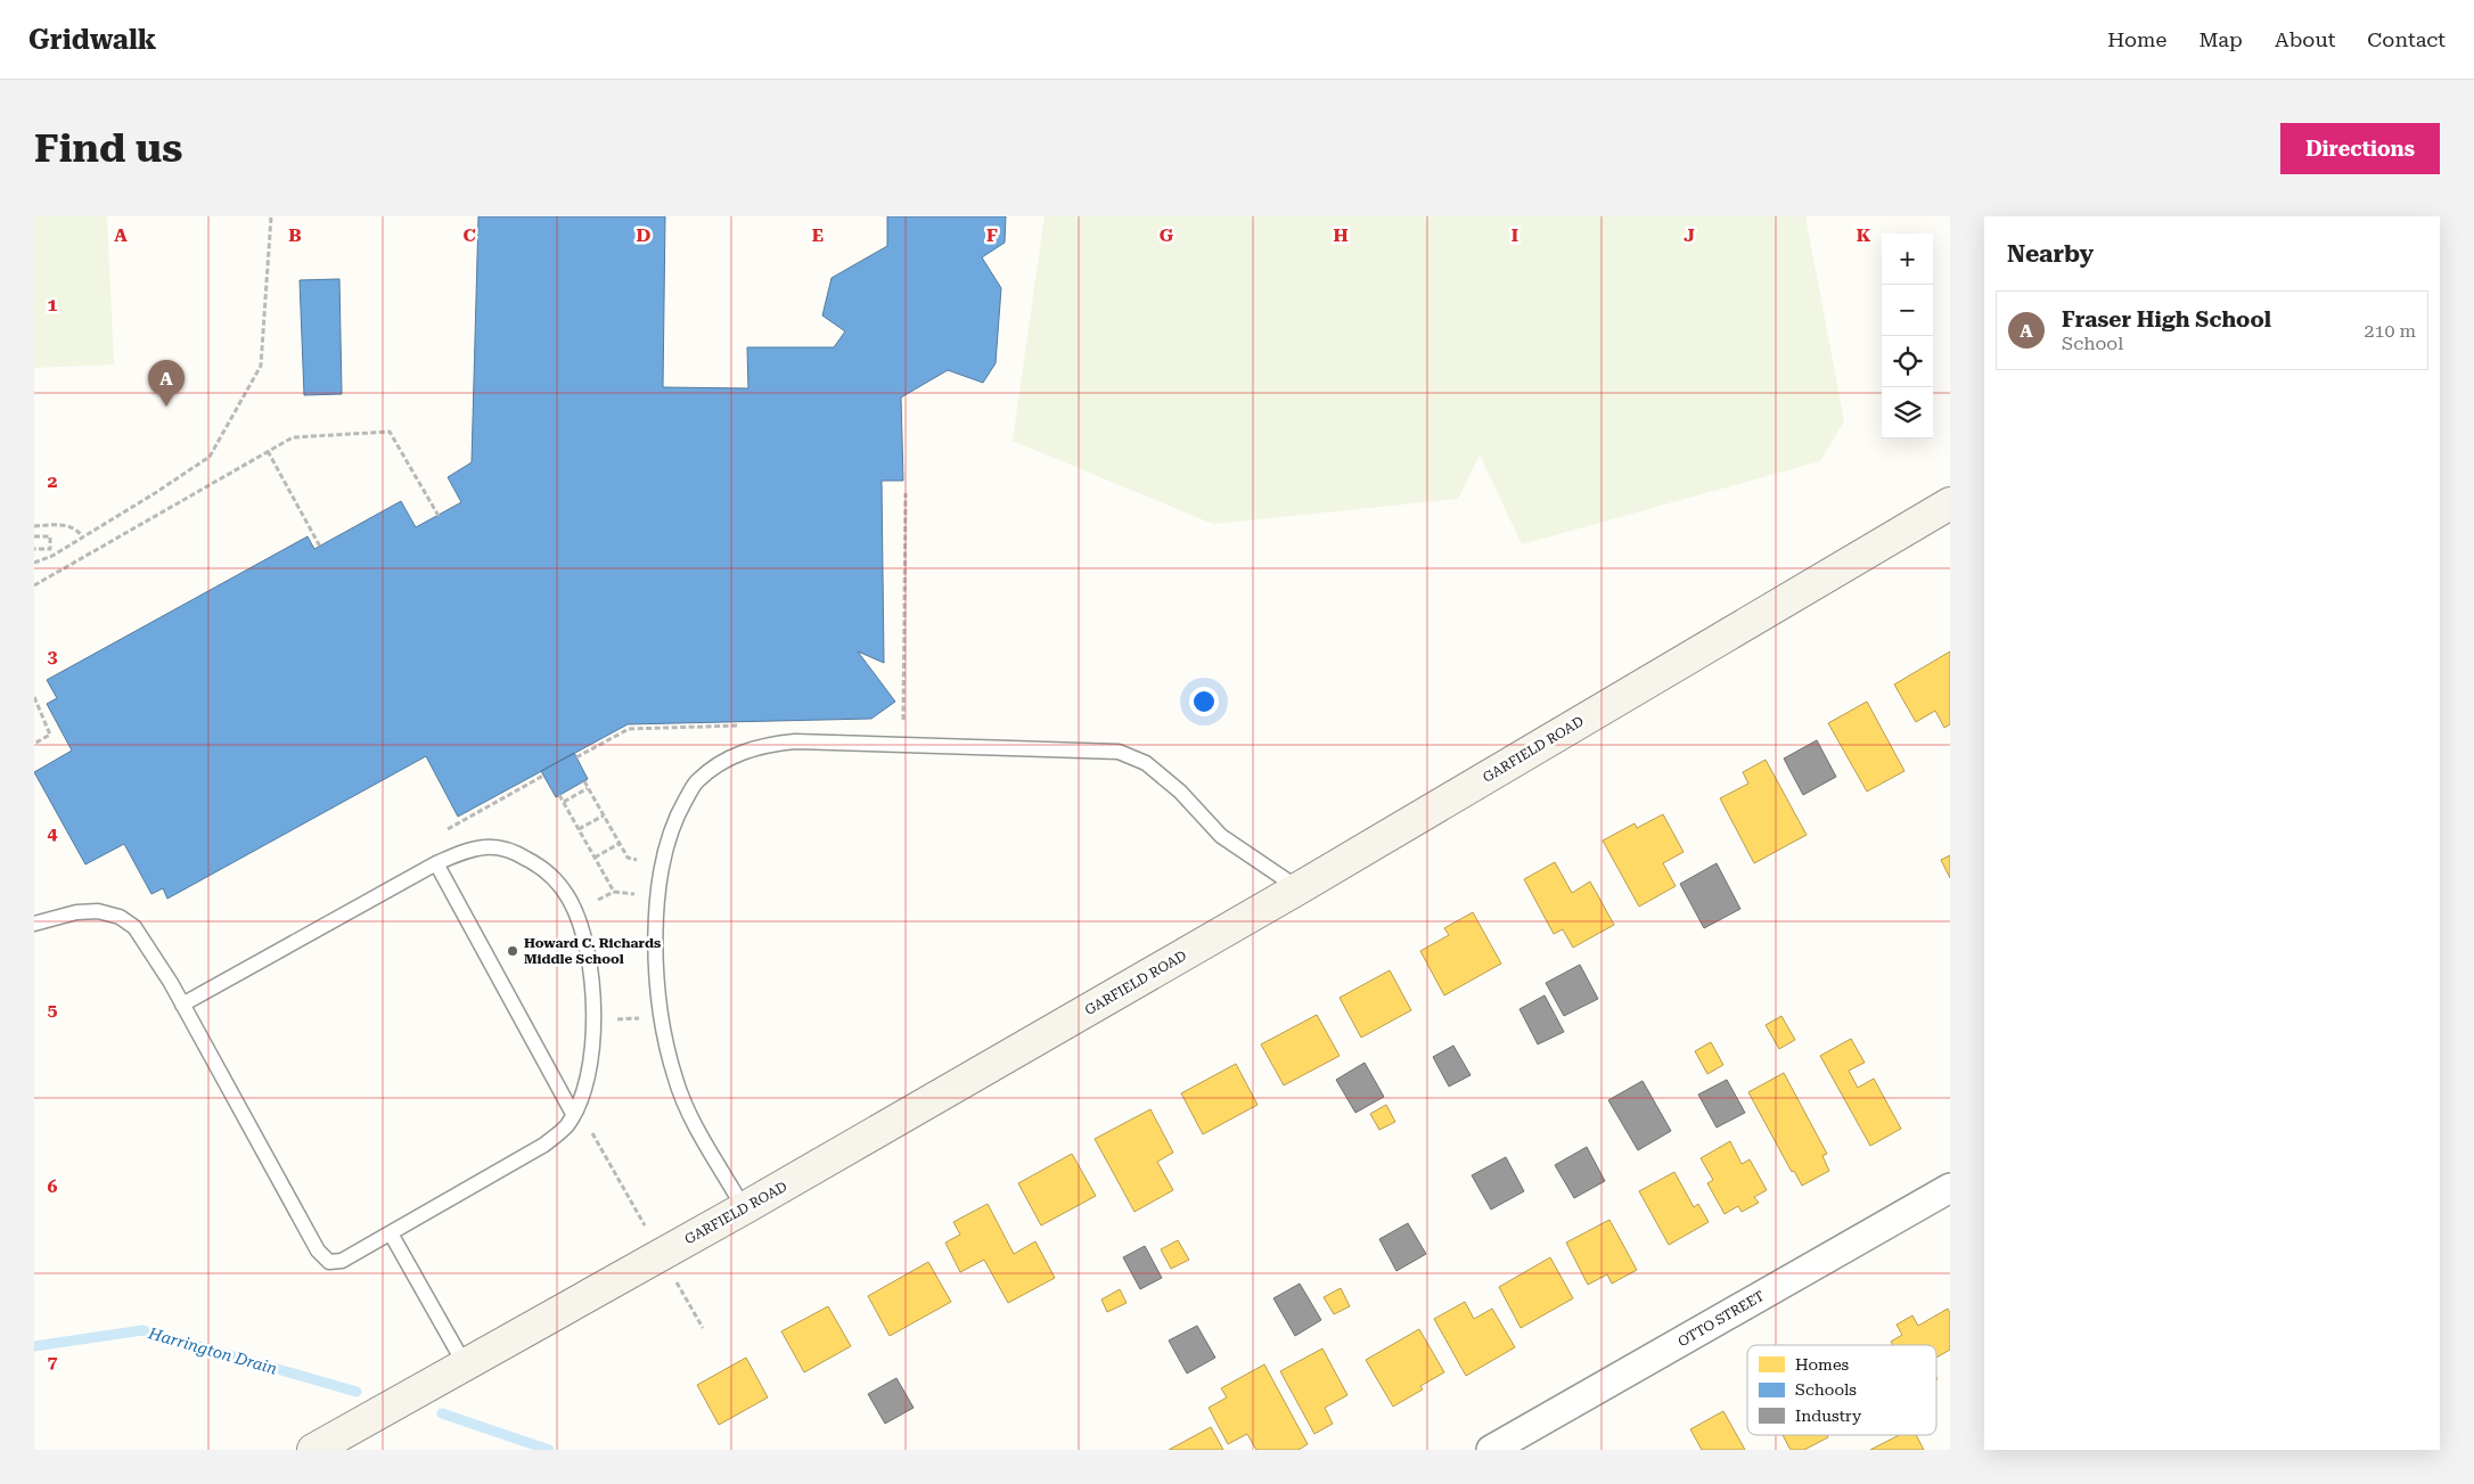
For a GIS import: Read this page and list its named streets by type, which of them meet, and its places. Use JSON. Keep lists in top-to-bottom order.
{
  "streets": {
    "main road": ["GARFIELD ROAD"],
    "street": ["OTTO STREET"]
  },
  "water": ["Harrington Drain"],
  "places": ["Howard C. Richards Middle School"],
  "legend": ["Homes", "Schools", "Industry"],
  "page": {
    "header": "Gridwalk",
    "nav": [
      "Home",
      "Map",
      "About",
      "Contact"
    ],
    "buttons": "Directions",
    "title": "Find us",
    "heading": "Nearby",
    "map_buttons": ["+", "−"],
    "list": [
      {
        "mark": "A",
        "name": "Fraser High School",
        "note": "School",
        "value": "210 m"
      }
    ],
    "pins": "A"
  },
  "grid": {
    "columns": [
      "A",
      "B",
      "C",
      "D",
      "E",
      "F",
      "G",
      "H",
      "I",
      "J",
      "K"
    ],
    "rows": [
      "1",
      "2",
      "3",
      "4",
      "5",
      "6",
      "7"
    ]
  }
}
